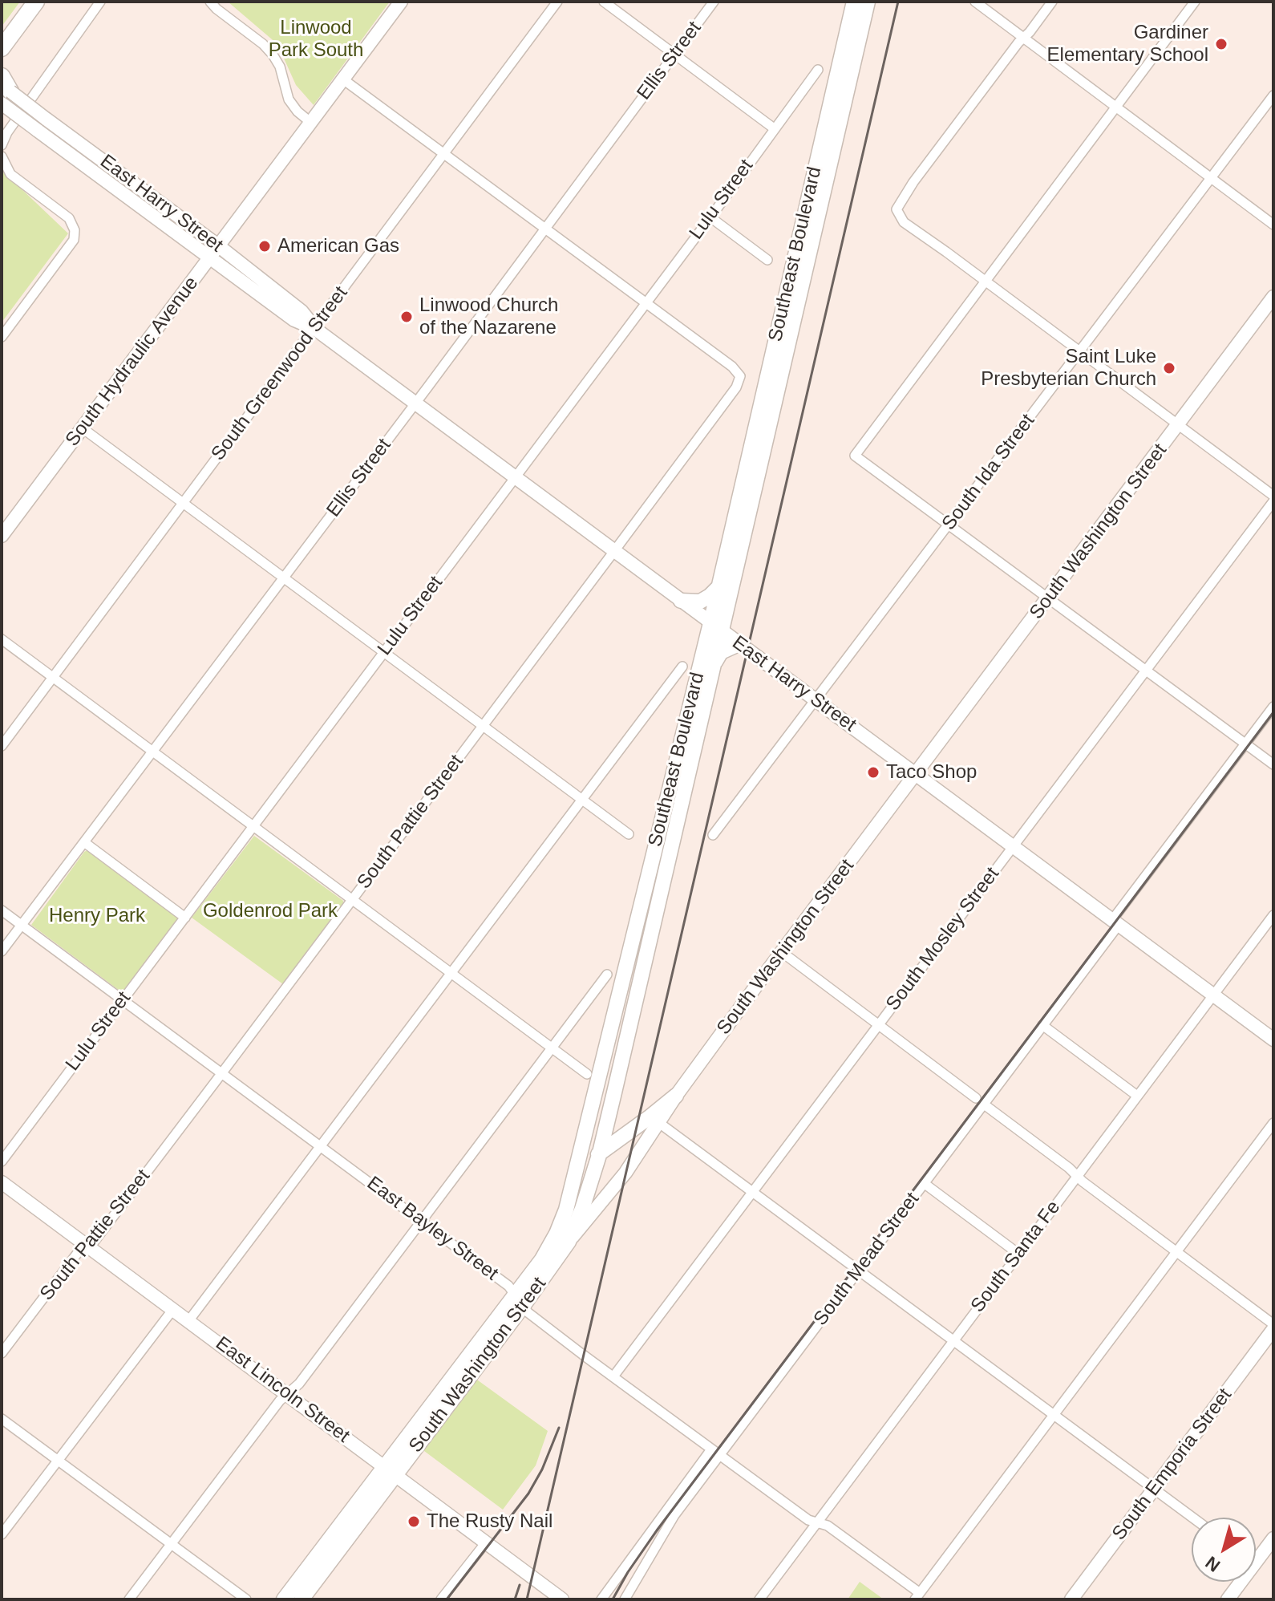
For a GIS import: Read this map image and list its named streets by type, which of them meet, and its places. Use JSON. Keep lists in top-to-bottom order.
{
  "streets": {
    "main road": ["Southeast Boulevard", "South Washington Street"],
    "street": [
      "Ellis Street",
      "Lulu Street",
      "East Harry Street",
      "South Hydraulic Avenue",
      "South Greenwood Street",
      "South Ida Street",
      "South Pattie Street",
      "South Mosley Street",
      "East Bayley Street",
      "South Santa Fe",
      "South Mead Street",
      "East Lincoln Street",
      "South Emporia Street"
    ]
  },
  "crossings": [
    ["Ellis Street", "East Harry Street"],
    ["Ellis Street", "East Bayley Street"],
    ["Lulu Street", "East Harry Street"],
    ["Lulu Street", "South Pattie Street"],
    ["Lulu Street", "East Bayley Street"],
    ["East Harry Street", "Southeast Boulevard"],
    ["East Harry Street", "South Hydraulic Avenue"],
    ["East Harry Street", "South Greenwood Street"],
    ["East Harry Street", "South Ida Street"],
    ["East Harry Street", "South Washington Street"],
    ["East Harry Street", "South Pattie Street"],
    ["East Harry Street", "South Mosley Street"],
    ["East Harry Street", "South Santa Fe"],
    ["East Harry Street", "South Mead Street"],
    ["Southeast Boulevard", "South Washington Street"],
    ["Southeast Boulevard", "East Bayley Street"],
    ["South Washington Street", "East Bayley Street"],
    ["South Washington Street", "East Lincoln Street"],
    ["South Pattie Street", "East Bayley Street"],
    ["South Pattie Street", "East Lincoln Street"],
    ["South Mosley Street", "East Bayley Street"],
    ["East Bayley Street", "South Santa Fe"],
    ["East Bayley Street", "South Mead Street"]
  ],
  "parks": ["Linwood Park South", "Goldenrod Park", "Henry Park"],
  "places": [
    "Gardiner Elementary School",
    "American Gas",
    "Linwood Church of the Nazarene",
    "Saint Luke Presbyterian Church",
    "Taco Shop",
    "The Rusty Nail"
  ],
  "north": "bottom left"
}
